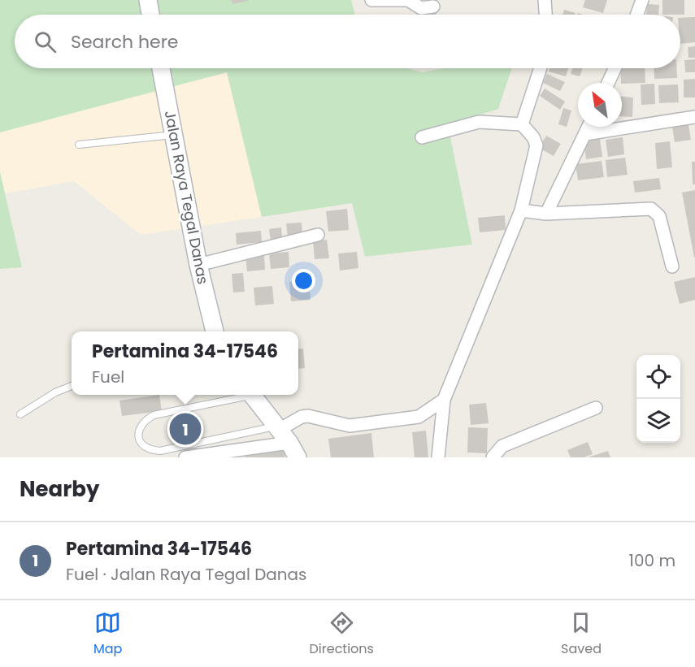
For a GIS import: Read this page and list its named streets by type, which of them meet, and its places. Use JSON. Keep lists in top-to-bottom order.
{
  "streets": {
    "street": ["Jalan Raya Tegal Danas"]
  },
  "north": "top left",
  "page": {
    "search": "Search here",
    "popup": ["Pertamina 34-17546", "Fuel"],
    "pins": "1",
    "heading": "Nearby",
    "list": [
      {
        "mark": "1",
        "name": "Pertamina 34-17546",
        "note": "Fuel · Jalan Raya Tegal Danas",
        "value": "100 m"
      }
    ],
    "nav": ["Map", "Directions", "Saved"]
  }
}
